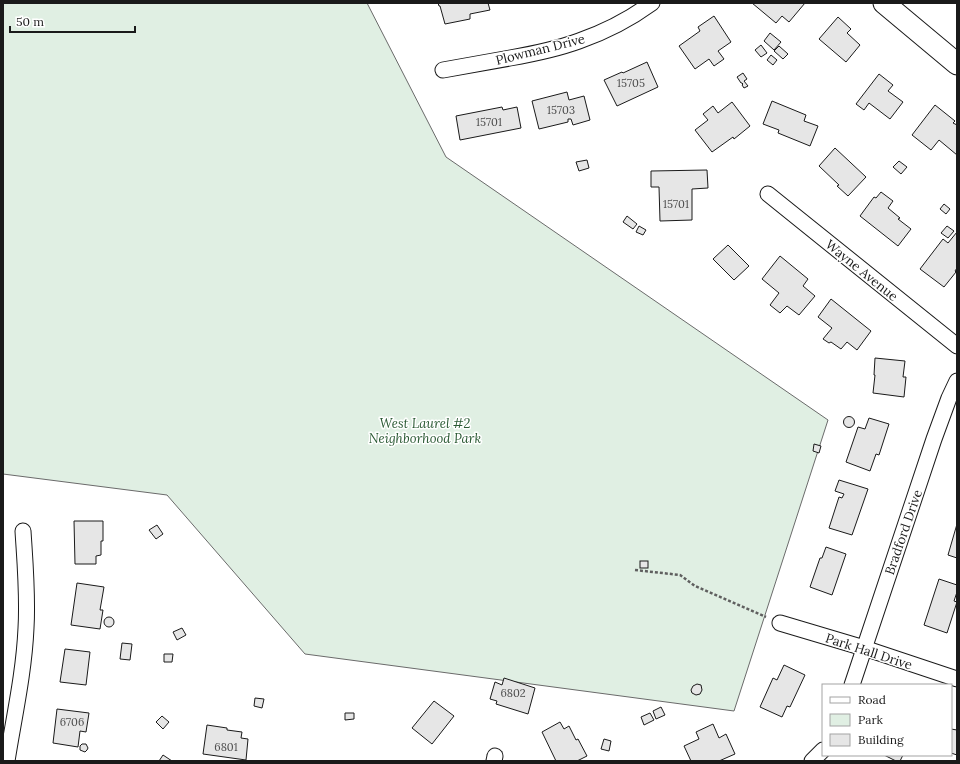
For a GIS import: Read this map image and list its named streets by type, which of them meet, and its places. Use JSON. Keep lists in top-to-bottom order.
{
  "streets": {
    "street": [
      "Plowman Drive",
      "Wayne Avenue",
      "Bradford Drive",
      "Park Hall Drive"
    ]
  },
  "crossings": [
    ["Bradford Drive", "Park Hall Drive"]
  ],
  "parks": ["West Laurel #2 Neighborhood Park"],
  "house_numbers": [
    "15705",
    "15703",
    "15701",
    "15701",
    "6802",
    "6706",
    "6801"
  ],
  "legend": ["Road", "Park", "Building"],
  "scale_bar": "50 m"
}
